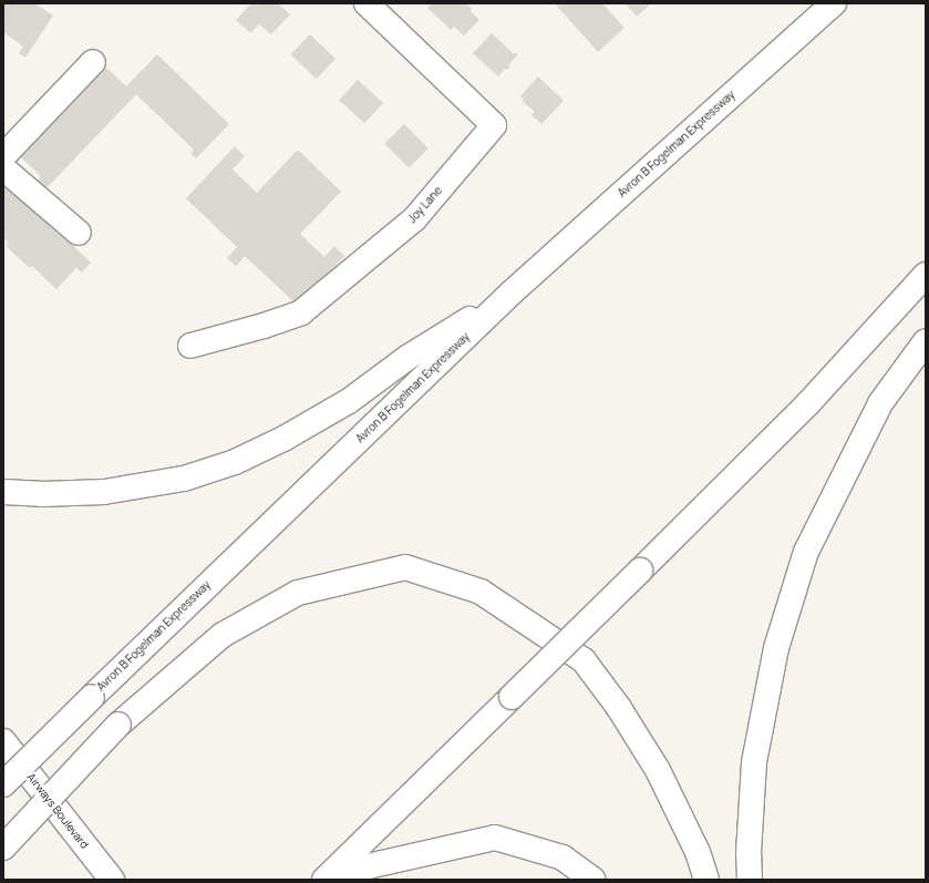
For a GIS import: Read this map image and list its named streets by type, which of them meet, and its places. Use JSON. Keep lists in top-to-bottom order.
{
  "streets": {
    "main road": ["Avron B Fogelman Expressway", "Joy Lane", "Airways Boulevard"]
  }
}
